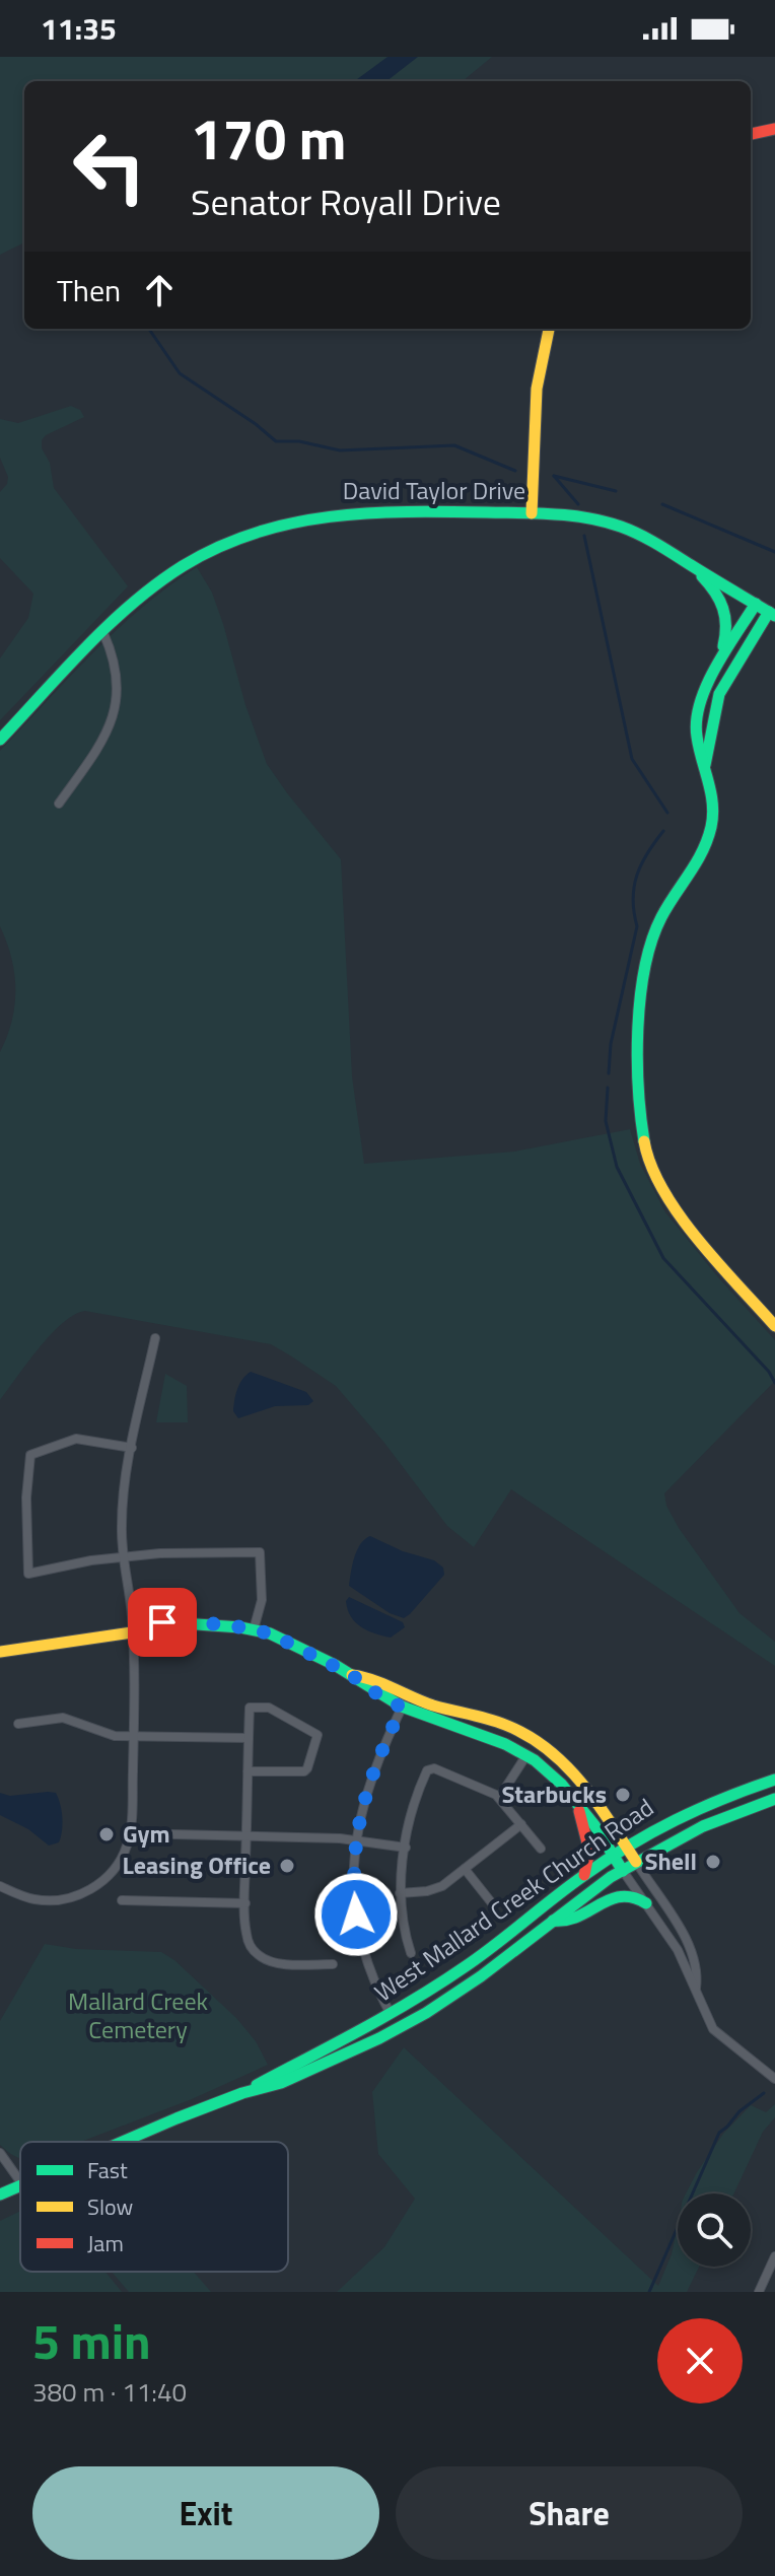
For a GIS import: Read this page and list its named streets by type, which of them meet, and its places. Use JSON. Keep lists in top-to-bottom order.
{
  "streets": {
    "street": ["David Taylor Drive", "West Mallard Creek Church Road"]
  },
  "parks": ["Mallard Creek Cemetery"],
  "places": [
    "Starbucks",
    "Gym",
    "Shell",
    "Leasing Office"
  ],
  "legend": ["Fast", "Slow", "Jam"],
  "page": {
    "status": "11:35",
    "turn": ["170 m", "Senator Royall Drive"],
    "then": "Then",
    "heading": ["5 min", "380 m · 11:40"],
    "buttons": ["Exit", "Share"]
  }
}
